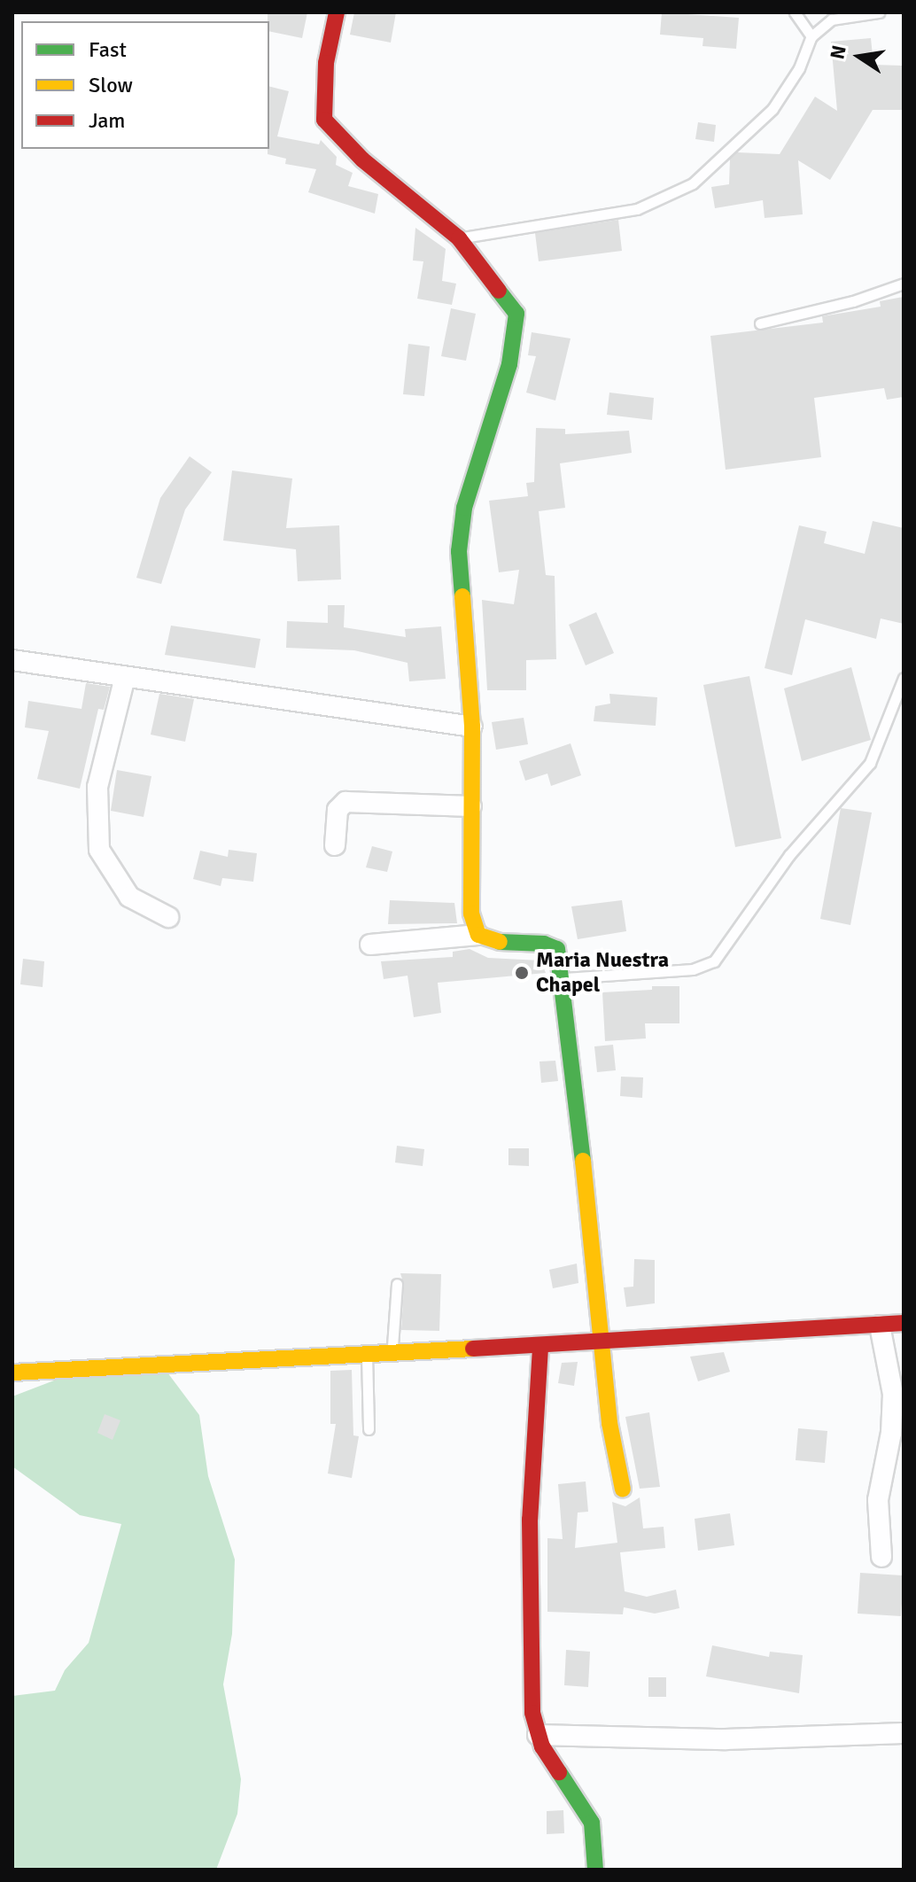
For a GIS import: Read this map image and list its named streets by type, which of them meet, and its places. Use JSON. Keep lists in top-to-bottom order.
{
  "places": ["Maria Nuestra Chapel"],
  "legend": ["Fast", "Slow", "Jam"],
  "north": "left"
}
